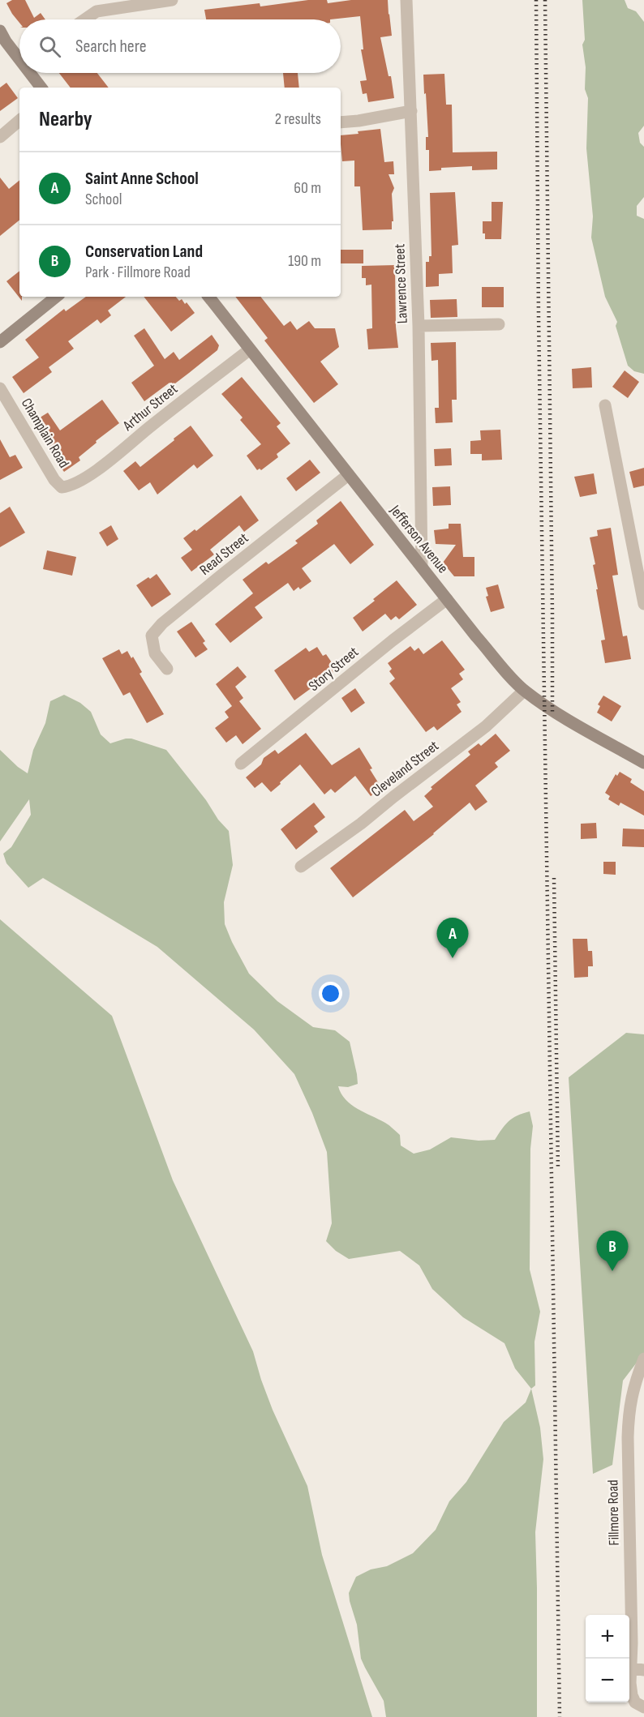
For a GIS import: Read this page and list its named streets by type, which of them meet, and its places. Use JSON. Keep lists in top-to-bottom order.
{
  "streets": {
    "main road": ["Jefferson Avenue"],
    "street": [
      "Lawrence Street",
      "Arthur Street",
      "Champlain Road",
      "Read Street",
      "Story Street",
      "Cleveland Street",
      "Fillmore Road"
    ]
  },
  "crossings": [
    ["Lawrence Street", "Jefferson Avenue"],
    ["Arthur Street", "Champlain Road"],
    ["Arthur Street", "Jefferson Avenue"],
    ["Jefferson Avenue", "Read Street"],
    ["Jefferson Avenue", "Story Street"],
    ["Jefferson Avenue", "Cleveland Street"]
  ],
  "page": {
    "search": "Search here",
    "heading": ["Nearby", "2 results"],
    "list": [
      {
        "mark": "A",
        "name": "Saint Anne School",
        "note": "School",
        "value": "60 m"
      },
      {
        "mark": "B",
        "name": "Conservation Land",
        "note": "Park · Fillmore Road",
        "value": "190 m"
      }
    ],
    "pins": ["A", "B"],
    "map_buttons": ["+", "−"]
  }
}
